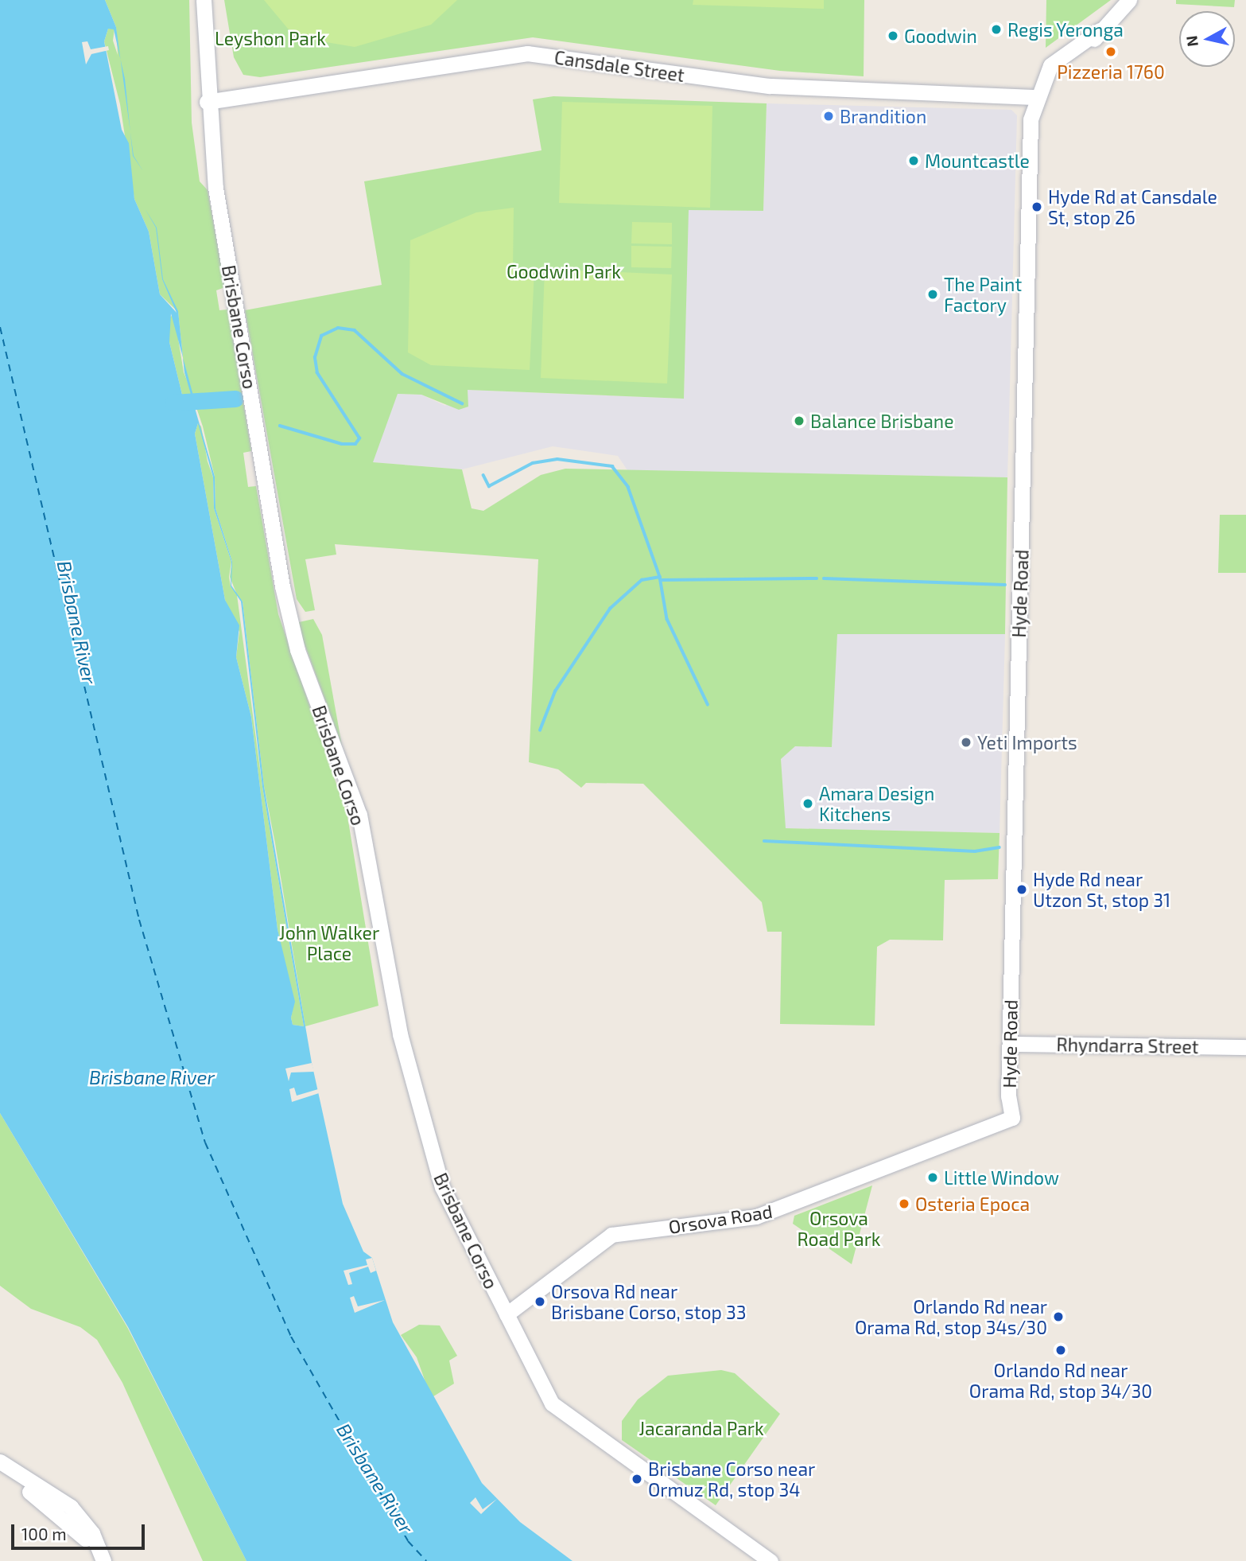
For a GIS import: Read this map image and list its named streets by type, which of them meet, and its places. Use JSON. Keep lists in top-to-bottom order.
{
  "streets": {
    "street": [
      "Cansdale Street",
      "Brisbane Corso",
      "Hyde Road",
      "Rhyndarra Street",
      "Orsova Road"
    ]
  },
  "crossings": [
    ["Cansdale Street", "Brisbane Corso"],
    ["Cansdale Street", "Hyde Road"],
    ["Brisbane Corso", "Orsova Road"],
    ["Hyde Road", "Rhyndarra Street"],
    ["Hyde Road", "Orsova Road"]
  ],
  "water": ["Brisbane River"],
  "parks": [
    "Leyshon Park",
    "Goodwin Park",
    "John Walker Place",
    "Orsova Road Park",
    "Jacaranda Park"
  ],
  "places": [
    "Regis Yeronga",
    "Goodwin",
    "Pizzeria 1760",
    "Brandition",
    "Mountcastle",
    "Hyde Rd at Cansdale St, stop 26",
    "The Paint Factory",
    "Balance Brisbane",
    "Yeti Imports",
    "Amara Design Kitchens",
    "Hyde Rd near Utzon St, stop 31",
    "Little Window",
    "Osteria Epoca",
    "Orsova Rd near Brisbane Corso, stop 33",
    "Orlando Rd near Orama Rd, stop 34s/30",
    "Orlando Rd near Orama Rd, stop 34/30",
    "Brisbane Corso near Ormuz Rd, stop 34"
  ],
  "scale_bar": "100 m",
  "north": "left"
}
